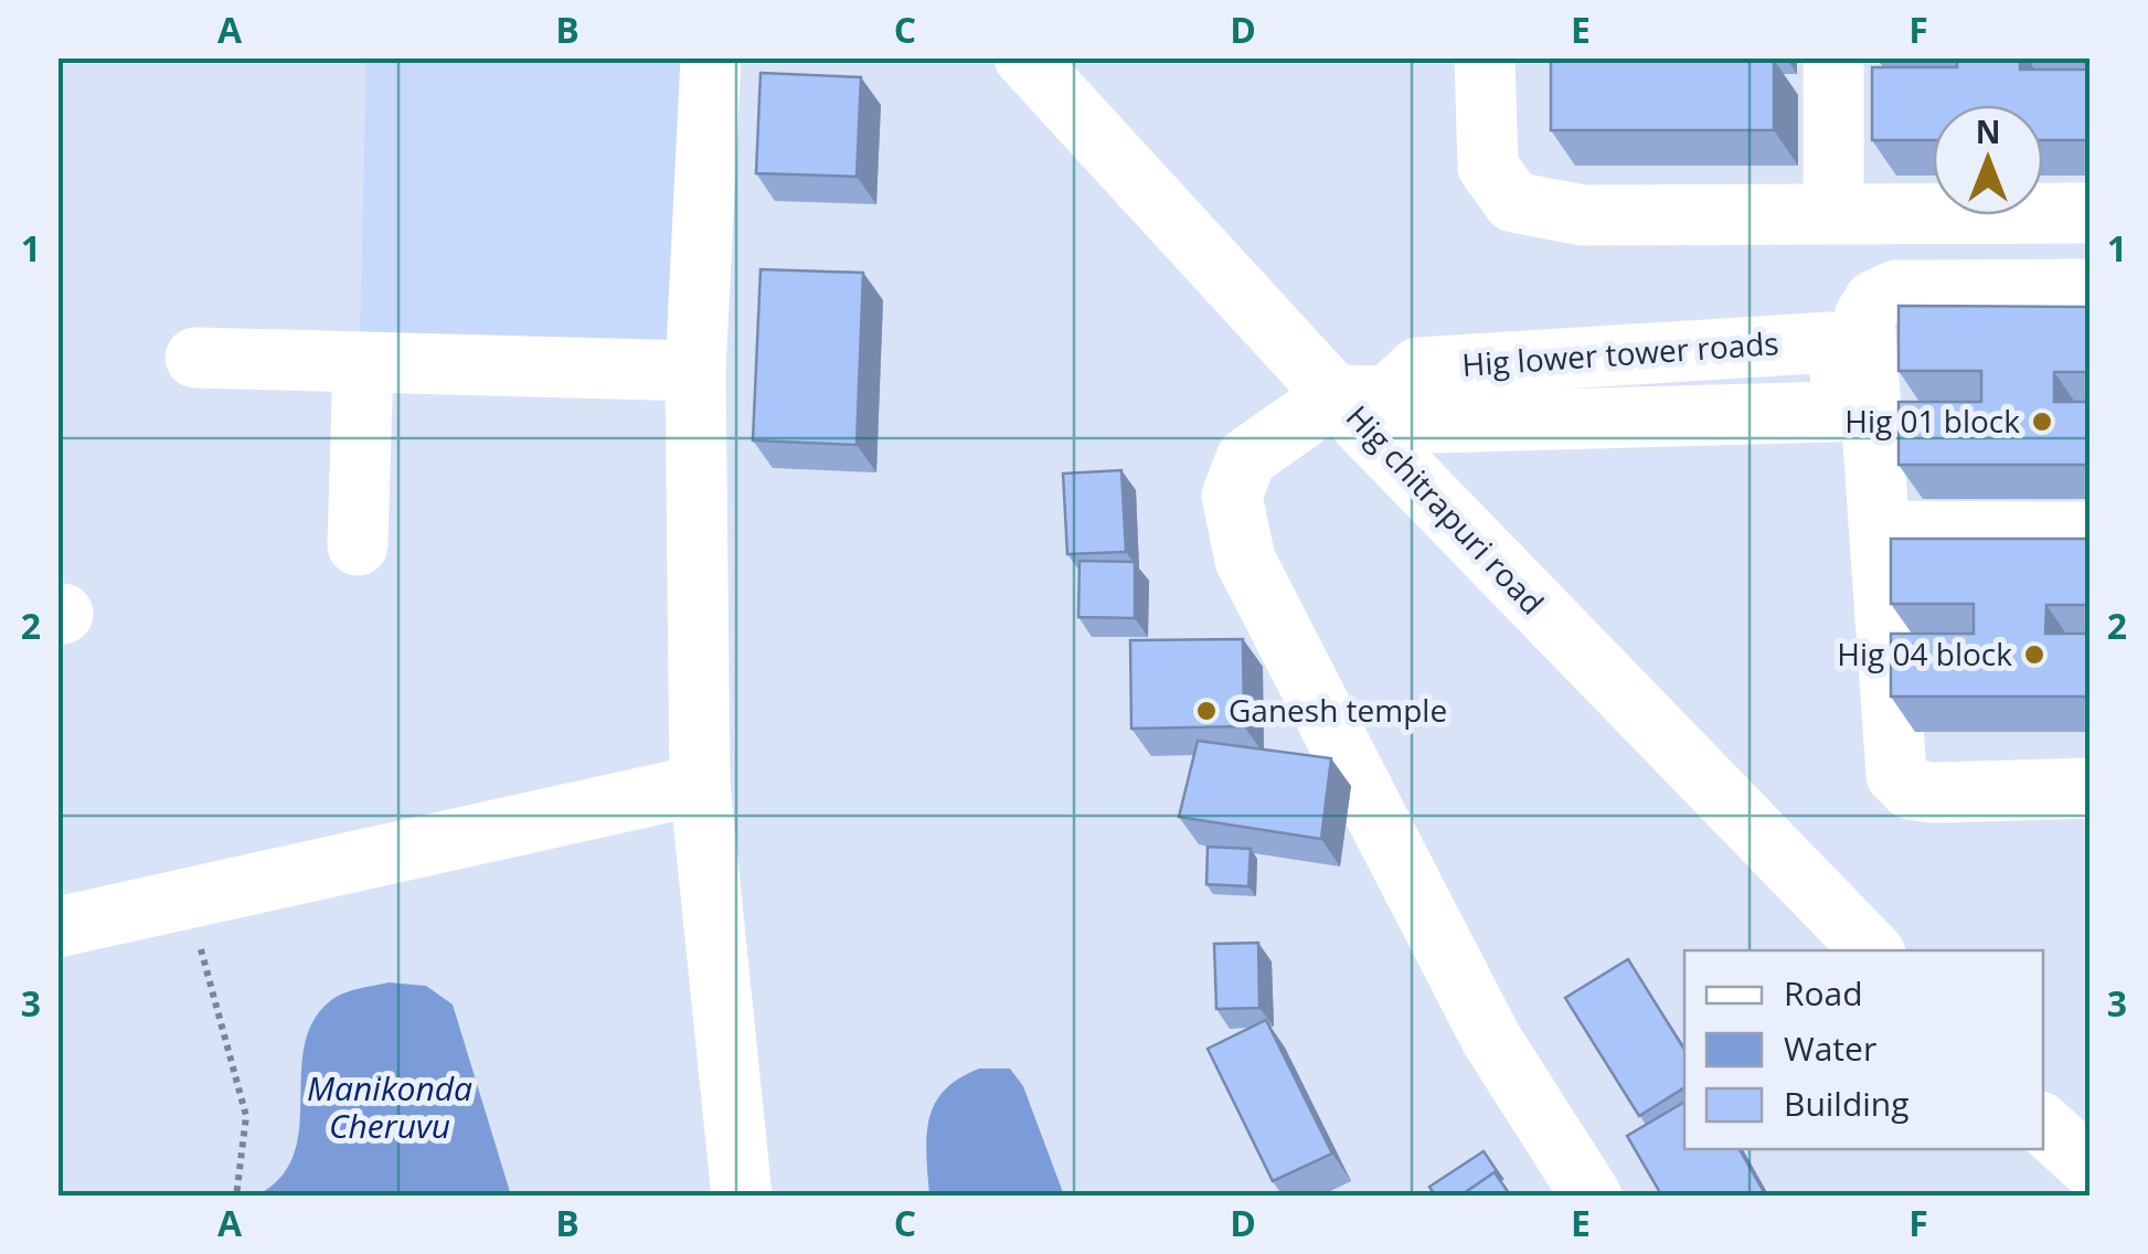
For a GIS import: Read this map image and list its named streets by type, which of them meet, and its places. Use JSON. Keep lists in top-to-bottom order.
{
  "streets": {
    "street": ["Hig chitrapuri road"]
  },
  "water": ["Manikonda Cheruvu"],
  "places": ["Hig 01 block", "Hig 04 block", "Ganesh temple"],
  "legend": ["Road", "Water", "Building"],
  "north": "top",
  "grid": {
    "columns": [
      "A",
      "B",
      "C",
      "D",
      "E",
      "F"
    ],
    "rows": ["1", "2", "3"]
  }
}
